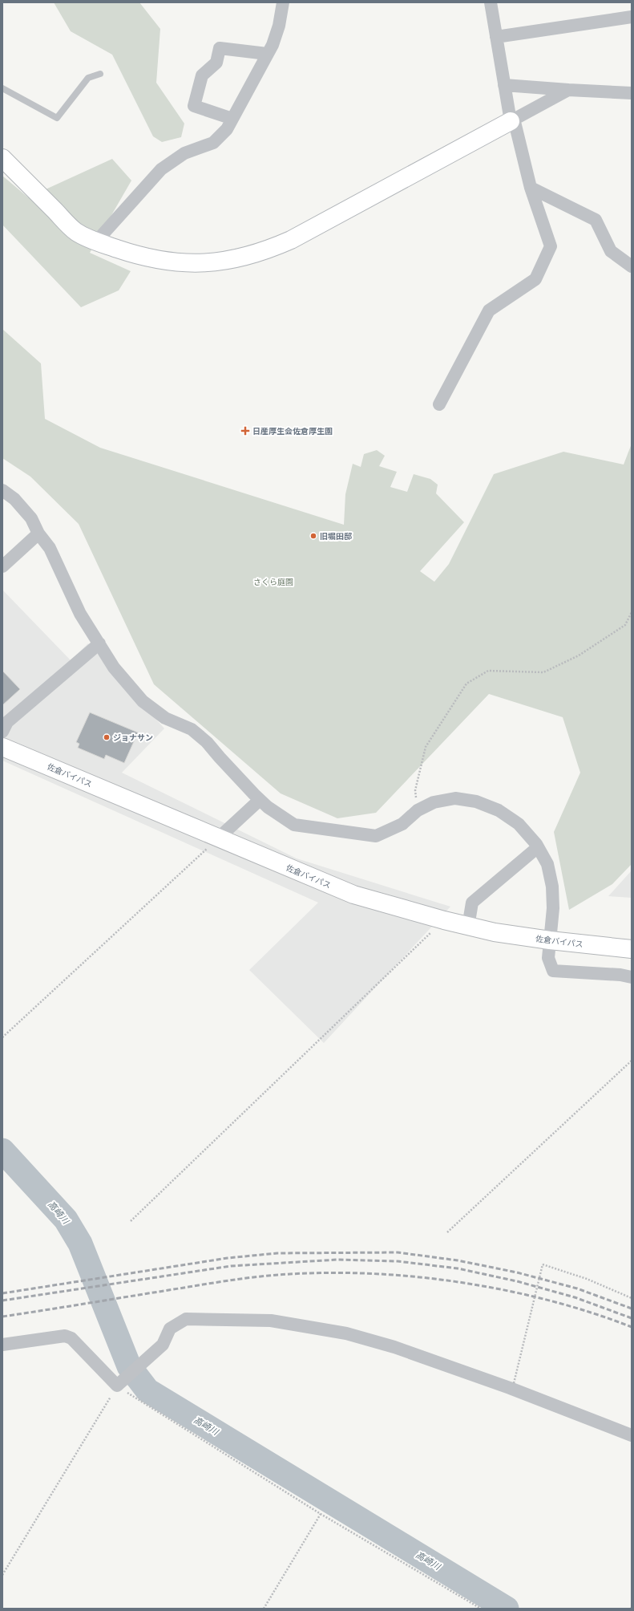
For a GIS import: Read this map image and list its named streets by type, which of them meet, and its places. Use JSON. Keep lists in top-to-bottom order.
{
  "streets": {
    "main road": ["佐倉バイパス"]
  },
  "water": ["高崎川"],
  "parks": ["さくら庭園"],
  "places": {
    "health": ["日産厚生会佐倉厚生園"],
    "other": ["旧堀田邸", "ジョナサン"]
  }
}
